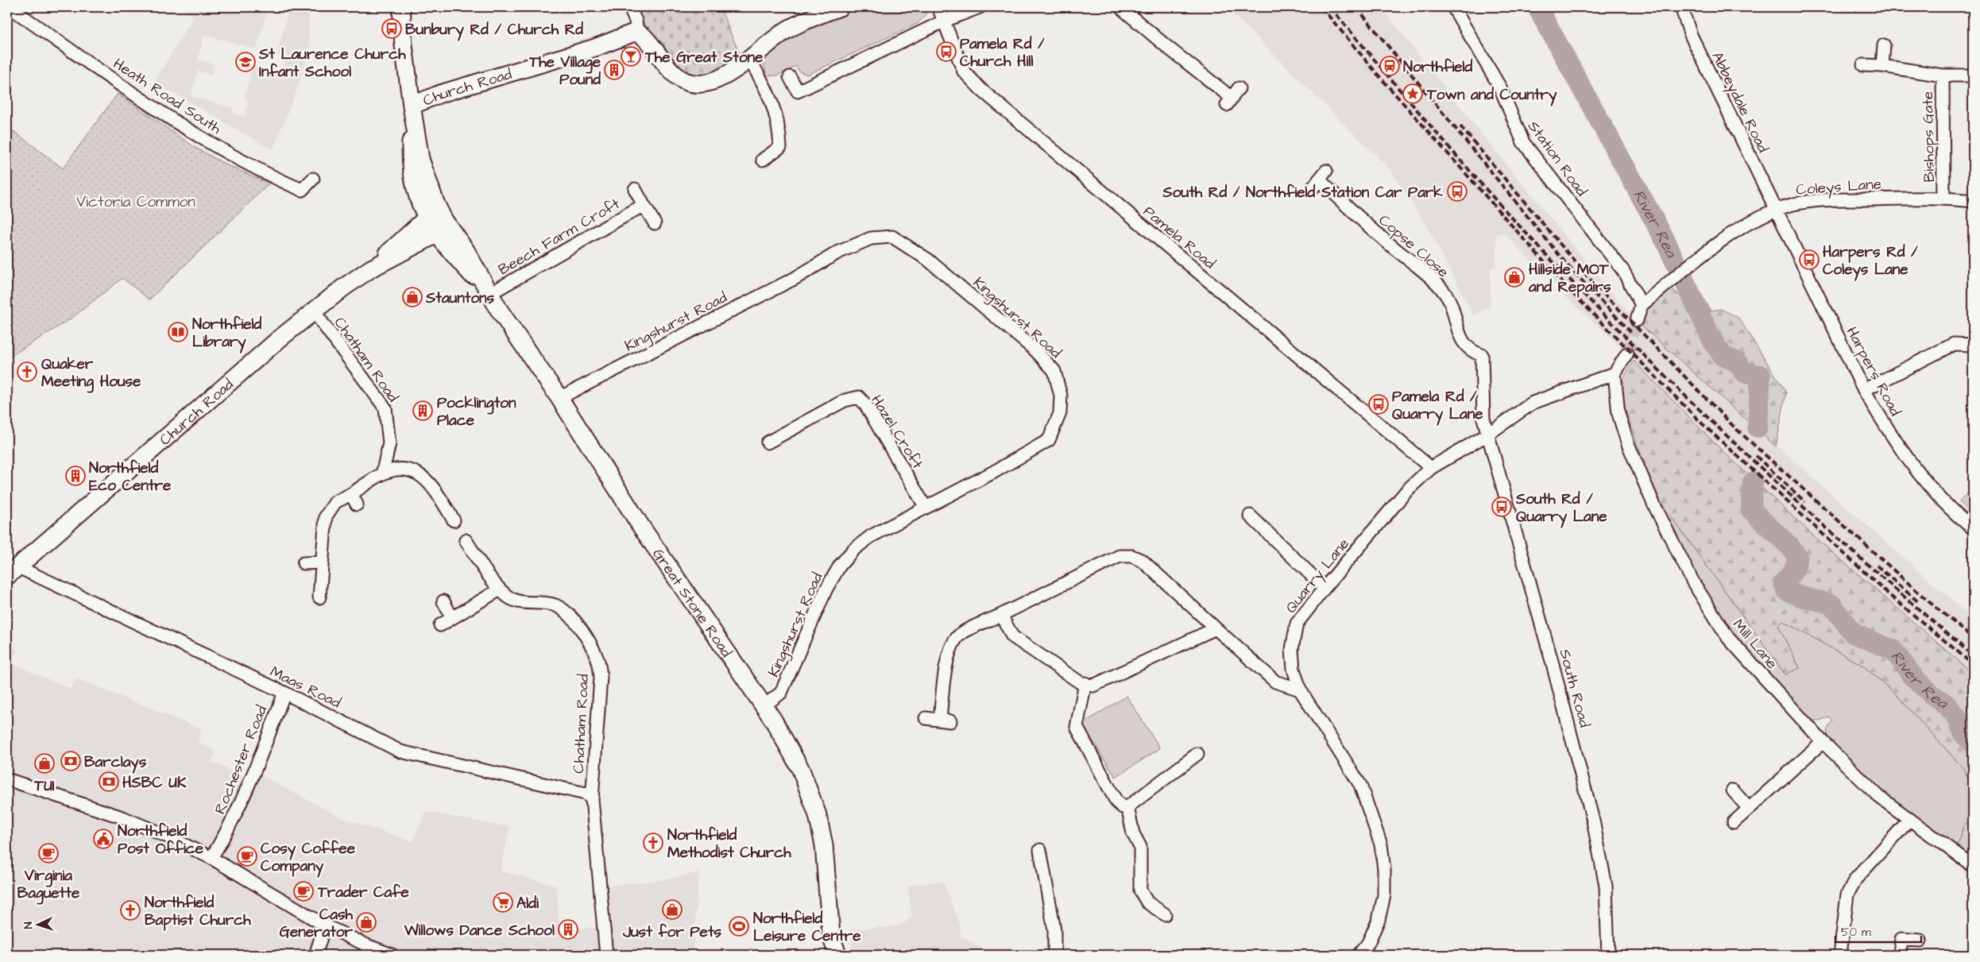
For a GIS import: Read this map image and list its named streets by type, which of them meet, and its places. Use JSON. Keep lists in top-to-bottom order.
{
  "streets": {
    "street": [
      "Church Road",
      "Heath Road South",
      "Abbeydale Road",
      "Bishops Gate",
      "Station Road",
      "Coleys Lane",
      "Beech Farm Croft",
      "Pamela Road",
      "Copse Close",
      "Kingshurst Road",
      "Chatham Road",
      "Harpers Road",
      "Hazel Croft",
      "Quarry Lane",
      "Great Stone Road",
      "Mill Lane",
      "Maas Road",
      "South Road",
      "Rochester Road"
    ]
  },
  "crossings": [
    ["Church Road", "Chatham Road"],
    ["Church Road", "Great Stone Road"],
    ["Church Road", "Maas Road"],
    ["Abbeydale Road", "Coleys Lane"],
    ["Abbeydale Road", "Harpers Road"],
    ["Bishops Gate", "Coleys Lane"],
    ["Station Road", "Coleys Lane"],
    ["Coleys Lane", "Harpers Road"],
    ["Beech Farm Croft", "Great Stone Road"],
    ["Pamela Road", "Quarry Lane"],
    ["Copse Close", "Quarry Lane"],
    ["Copse Close", "South Road"],
    ["Kingshurst Road", "Hazel Croft"],
    ["Kingshurst Road", "Great Stone Road"],
    ["Chatham Road", "Maas Road"],
    ["Quarry Lane", "Mill Lane"],
    ["Quarry Lane", "South Road"],
    ["Maas Road", "Rochester Road"]
  ],
  "water": ["River Rea"],
  "parks": ["Victoria Common"],
  "places": {
    "bus stop": [
      "Bunbury Rd / Church Rd",
      "Pamela Rd / Church Hill",
      "South Rd / Northfield Station Car Park",
      "Harpers Rd / Coleys Lane",
      "Pamela Rd / Quarry Lane",
      "South Rd / Quarry Lane"
    ],
    "bar": ["The Great Stone"],
    "school or university": ["St Laurence Church Infant School"],
    "station": ["Northfield"],
    "building": [
      "The Village Pound",
      "Pocklington Place",
      "Northfield Eco Centre",
      "Willows Dance School"
    ],
    "place": ["Town and Country"],
    "shop": [
      "Hillside MOT and Repairs",
      "Stauntons",
      "TUI",
      "Just for Pets",
      "Cash Generator"
    ],
    "library": ["Northfield Library"],
    "church": ["Quaker Meeting House", "Northfield Methodist Church", "Northfield Baptist Church"],
    "bank": ["Barclays", "HSBC UK"],
    "public building": ["Northfield Post Office"],
    "cafe": ["Virginia Baguette", "Cosy Coffee Company", "Trader Cafe"],
    "supermarket": ["Aldi"],
    "sports": ["Northfield Leisure Centre"]
  },
  "scale_bar": "50 m",
  "north": "left"
}
